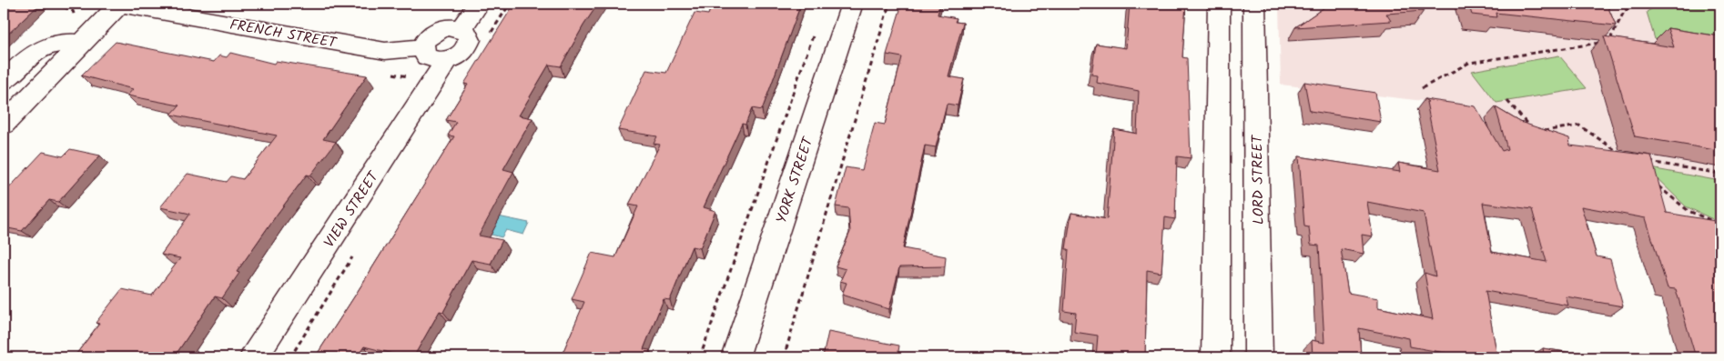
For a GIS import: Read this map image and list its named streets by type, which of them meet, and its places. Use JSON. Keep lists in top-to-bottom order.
{
  "streets": {
    "street": [
      "FRENCH STREET",
      "YORK STREET",
      "LORD STREET",
      "VIEW STREET"
    ]
  },
  "crossings": [
    ["FRENCH STREET", "VIEW STREET"]
  ]
}
